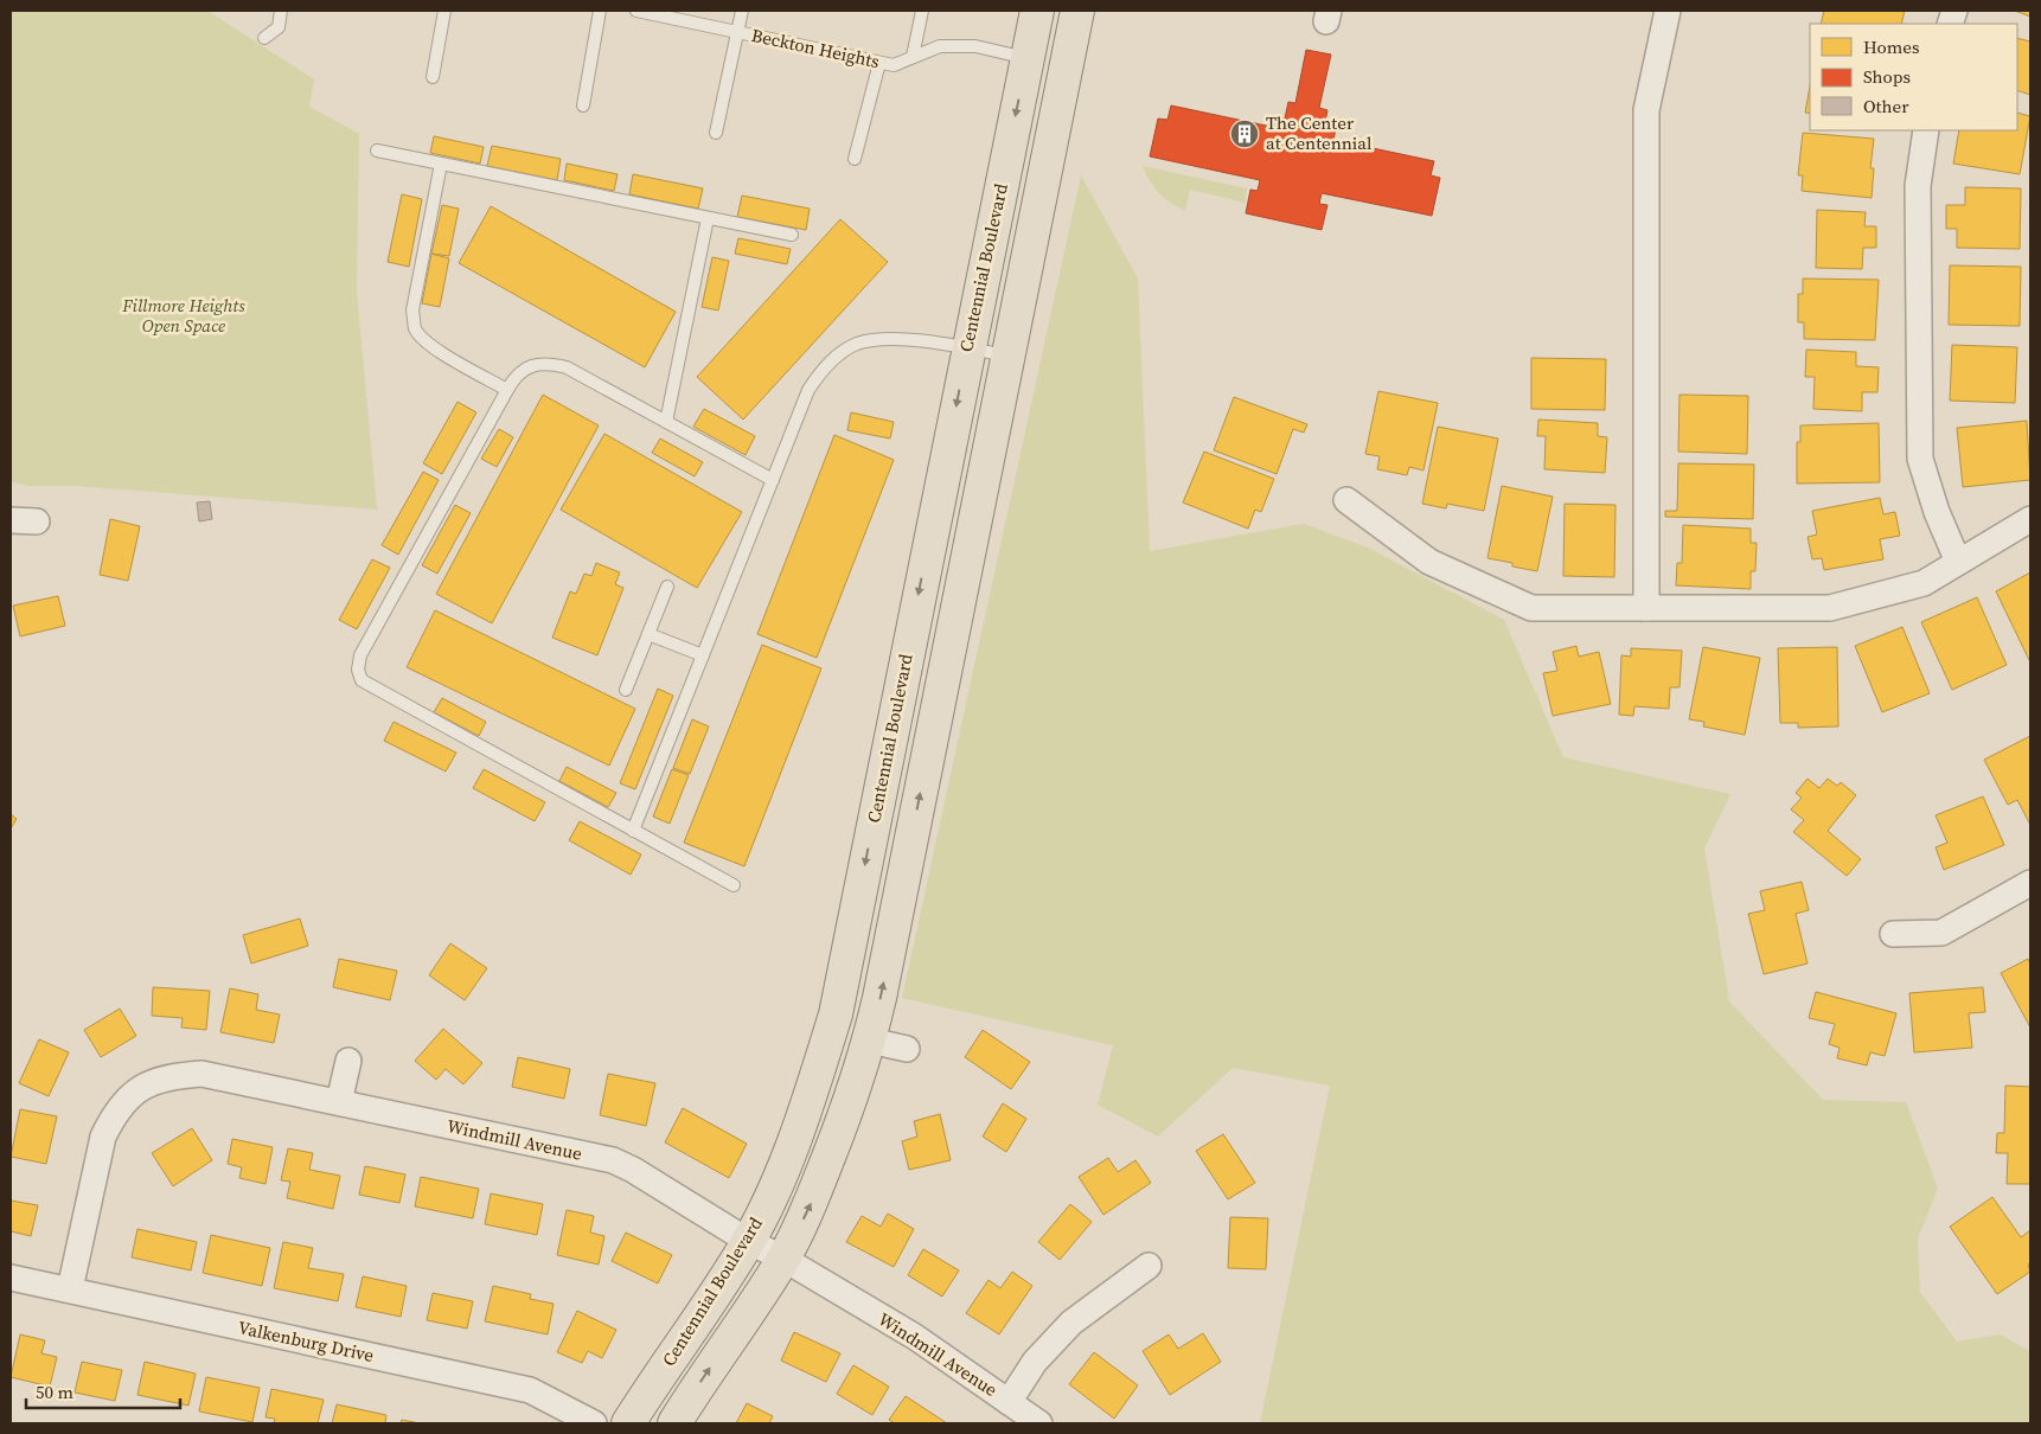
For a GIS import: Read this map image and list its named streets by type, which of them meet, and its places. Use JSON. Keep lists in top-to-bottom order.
{
  "streets": {
    "main road": ["Centennial Boulevard"],
    "street": ["Windmill Avenue", "Valkenburg Drive"],
    "lane": ["Beckton Heights"]
  },
  "crossings": [
    ["Beckton Heights", "Centennial Boulevard"],
    ["Centennial Boulevard", "Windmill Avenue"],
    ["Windmill Avenue", "Valkenburg Drive"]
  ],
  "parks": ["Fillmore Heights Open Space"],
  "places": {
    "building": ["The Center at Centennial"]
  },
  "legend": ["Homes", "Shops", "Other"],
  "scale_bar": "50 m"
}
